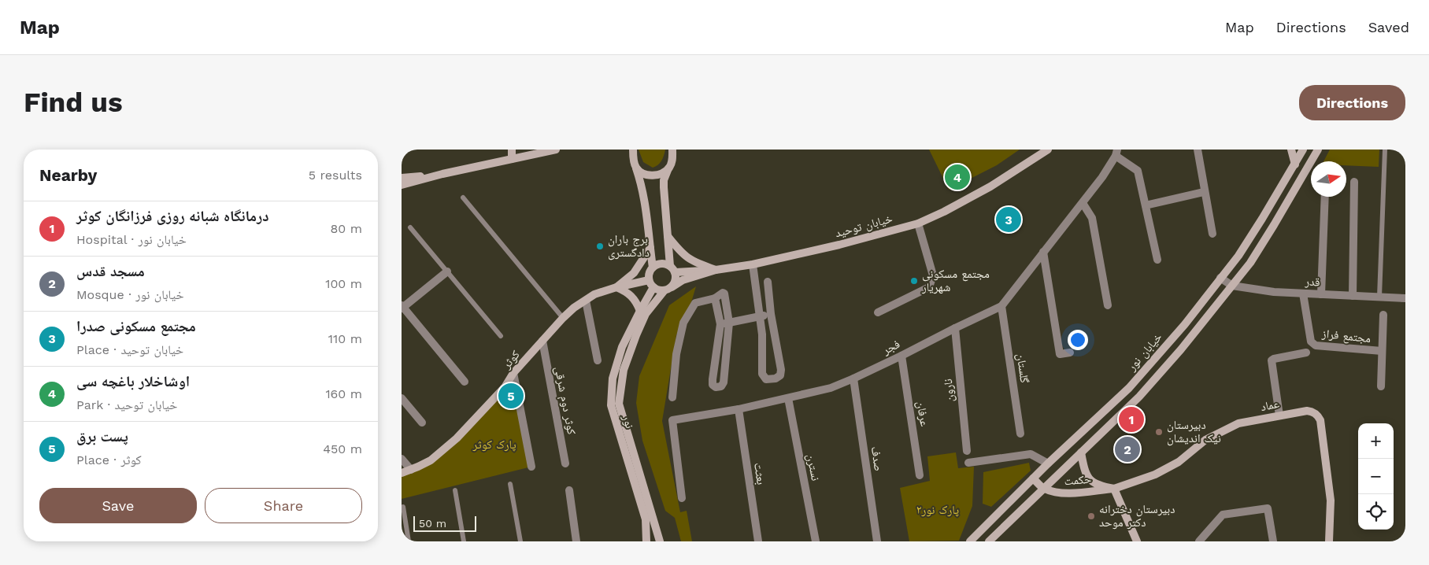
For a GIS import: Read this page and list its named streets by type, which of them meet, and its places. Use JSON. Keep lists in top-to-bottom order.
{
  "streets": {
    "main road": [
      "خیابان توحید",
      "خیابان نور",
      "کوثر",
      "عماد",
      "نور",
      "حکمت"
    ],
    "street": [
      "قدر",
      "مجتمع فراز",
      "فجر",
      "گلستان",
      "نارون",
      "کوثر دوم شرقی",
      "عرفان",
      "صدف",
      "نسترن",
      "بعثت"
    ]
  },
  "crossings": [
    ["خیابان توحید", "کوثر"],
    ["قدر", "مجتمع فراز"],
    ["قدر", "خیابان نور"],
    ["فجر", "گلستان"],
    ["فجر", "نارون"],
    ["فجر", "عرفان"],
    ["فجر", "صدف"],
    ["فجر", "نسترن"],
    ["فجر", "بعثت"],
    ["کوثر", "کوثر دوم شرقی"],
    ["عماد", "حکمت"]
  ],
  "parks": ["پارک کوثر", "پارک نور۲"],
  "places": [
    "برج باران دادگستری",
    "مجتمع مسکونی شهریار",
    "دبیرستان نیک اندیشان",
    "دبیرستان دخترانه دکتر موحد"
  ],
  "scale_bar": "50 m",
  "north": "right",
  "page": {
    "header": "Map",
    "nav": ["Map", "Directions", "Saved"],
    "buttons": [
      "Directions",
      ["Save", "Share"]
    ],
    "title": "Find us",
    "heading": ["Nearby", "5 results"],
    "pins": [
      "4",
      "3",
      "5",
      "1",
      "2"
    ],
    "list": [
      {
        "mark": "1",
        "name": "درمانگاه شبانه روزی فرزانگان کوثر",
        "note": "Hospital · خیابان نور",
        "value": "80 m"
      },
      {
        "mark": "2",
        "name": "مسجد قدس",
        "note": "Mosque · خیابان نور",
        "value": "100 m"
      },
      {
        "mark": "3",
        "name": "مجتمع مسکونی صدرا",
        "note": "Place · خیابان توحید",
        "value": "110 m"
      },
      {
        "mark": "4",
        "name": "اوشاخلار باغچه سی",
        "note": "Park · خیابان توحید",
        "value": "160 m"
      },
      {
        "mark": "5",
        "name": "پست برق",
        "note": "Place · کوثر",
        "value": "450 m"
      }
    ],
    "map_buttons": ["+", "−"],
    "scale": "50 m"
  }
}
